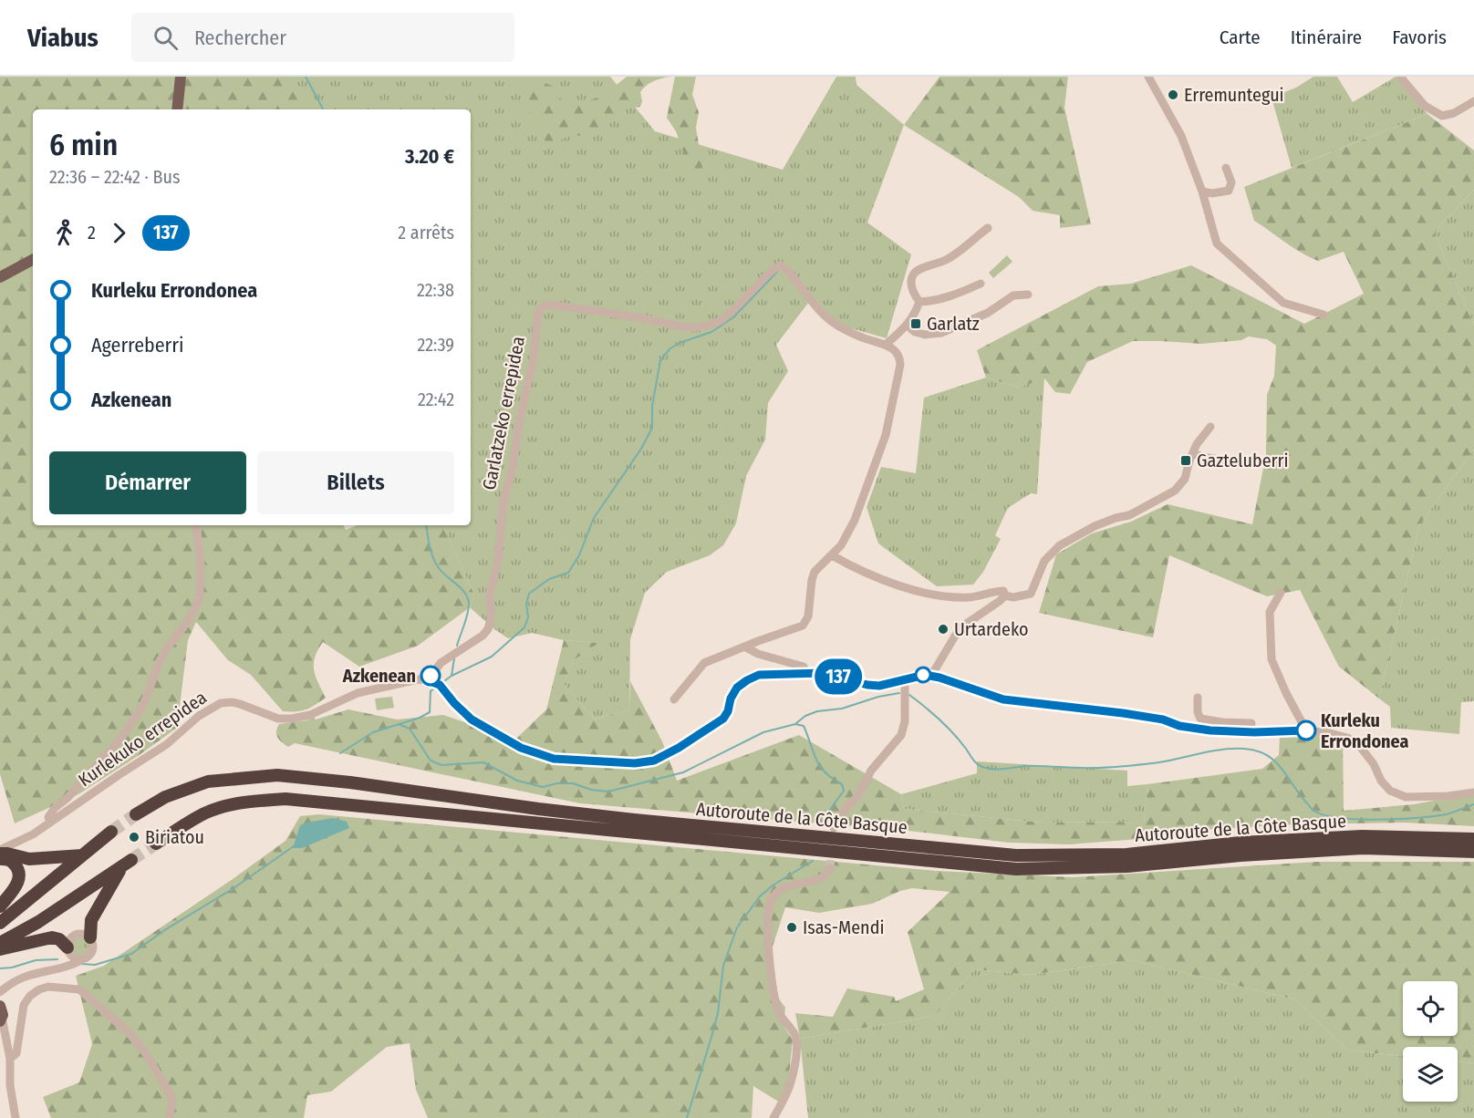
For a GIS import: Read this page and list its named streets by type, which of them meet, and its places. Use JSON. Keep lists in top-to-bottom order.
{
  "streets": {
    "highway": ["Autoroute de la Côte Basque"],
    "street": ["Garlatzeko errepidea", "Kurlekuko errepidea"]
  },
  "crossings": [
    ["Garlatzeko errepidea", "Kurlekuko errepidea"]
  ],
  "places": {
    "other": [
      "Erremuntegui",
      "Urtardeko",
      "Azkenean",
      "Kurleku Errondonea",
      "Biriatou",
      "Isas-Mendi"
    ],
    "transit": ["Garlatz", "Gazteluberri"]
  },
  "lines": ["bus line 137"],
  "page": {
    "header": "Viabus",
    "search": "Rechercher",
    "nav": ["Carte", "Itinéraire", "Favoris"],
    "on_map": "137",
    "heading": ["6 min", "22:36 – 22:42 · Bus", "3.20 €"],
    "legs": ["2", "137", "2 arrêts"],
    "list": [
      {
        "name": "Kurleku Errondonea",
        "value": "22:38"
      },
      {
        "name": "Agerreberri",
        "value": "22:39"
      },
      {
        "name": "Azkenean",
        "value": "22:42"
      }
    ],
    "buttons": ["Démarrer", "Billets"]
  }
}
